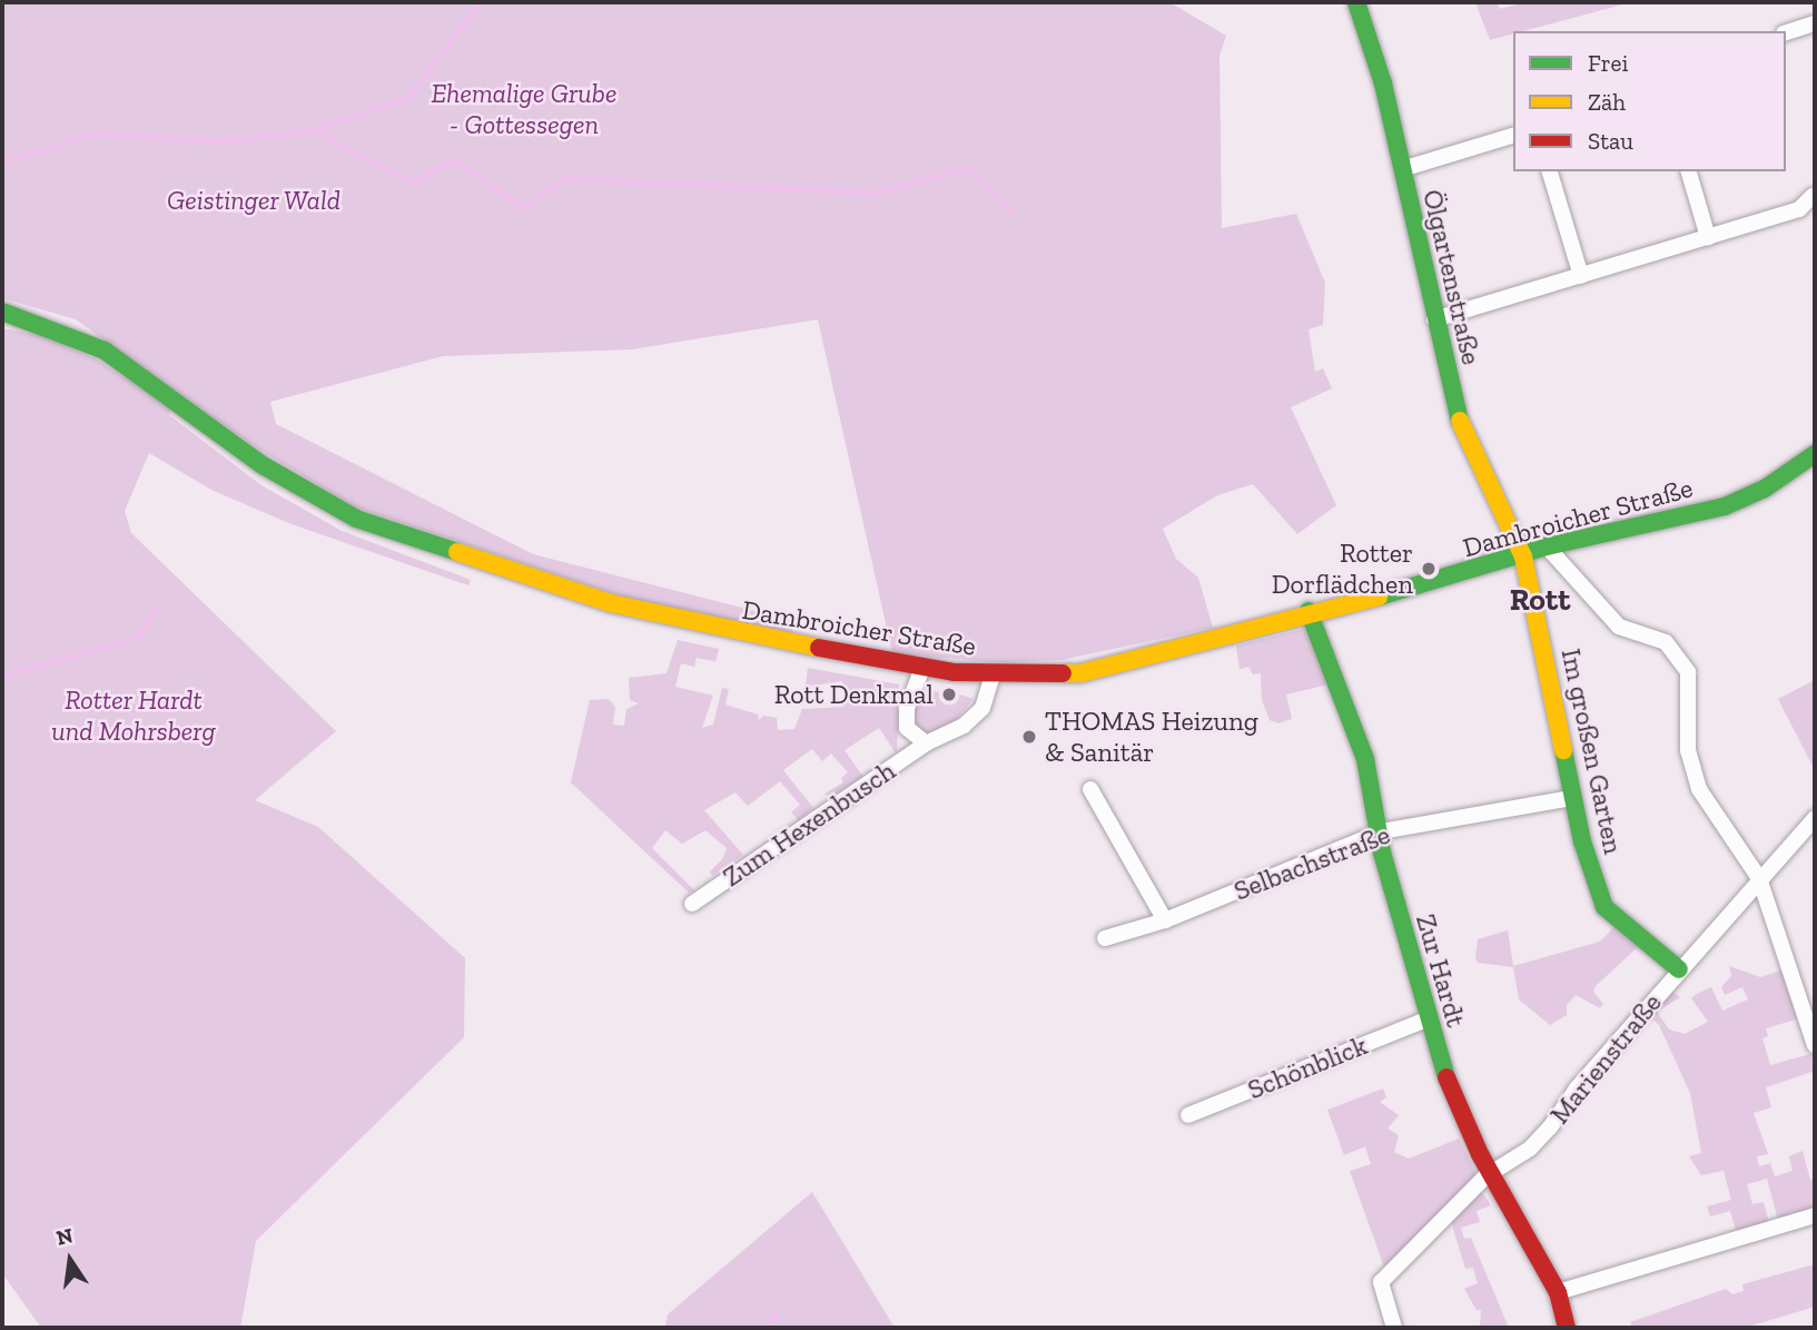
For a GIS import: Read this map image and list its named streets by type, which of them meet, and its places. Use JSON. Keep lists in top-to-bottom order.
{
  "streets": {
    "street": [
      "Ölgartenstraße",
      "Dambroicher Straße",
      "Im großen Garten",
      "Zum Hexenbusch",
      "Selbachstraße",
      "Zur Hardt",
      "Marienstraße",
      "Schönblick"
    ]
  },
  "crossings": [
    ["Ölgartenstraße", "Dambroicher Straße"],
    ["Ölgartenstraße", "Im großen Garten"],
    ["Dambroicher Straße", "Im großen Garten"],
    ["Dambroicher Straße", "Zum Hexenbusch"],
    ["Dambroicher Straße", "Zur Hardt"],
    ["Im großen Garten", "Selbachstraße"],
    ["Im großen Garten", "Marienstraße"],
    ["Selbachstraße", "Zur Hardt"],
    ["Zur Hardt", "Marienstraße"],
    ["Zur Hardt", "Schönblick"]
  ],
  "districts": ["Rott"],
  "parks": ["Ehemalige Grube - Gottessegen", "Geistinger Wald", "Rotter Hardt und Mohrsberg"],
  "places": ["Rotter Dorflädchen", "Rott Denkmal", "THOMAS Heizung & Sanitär"],
  "legend": ["Frei", "Zäh", "Stau"],
  "north": "top"
}
